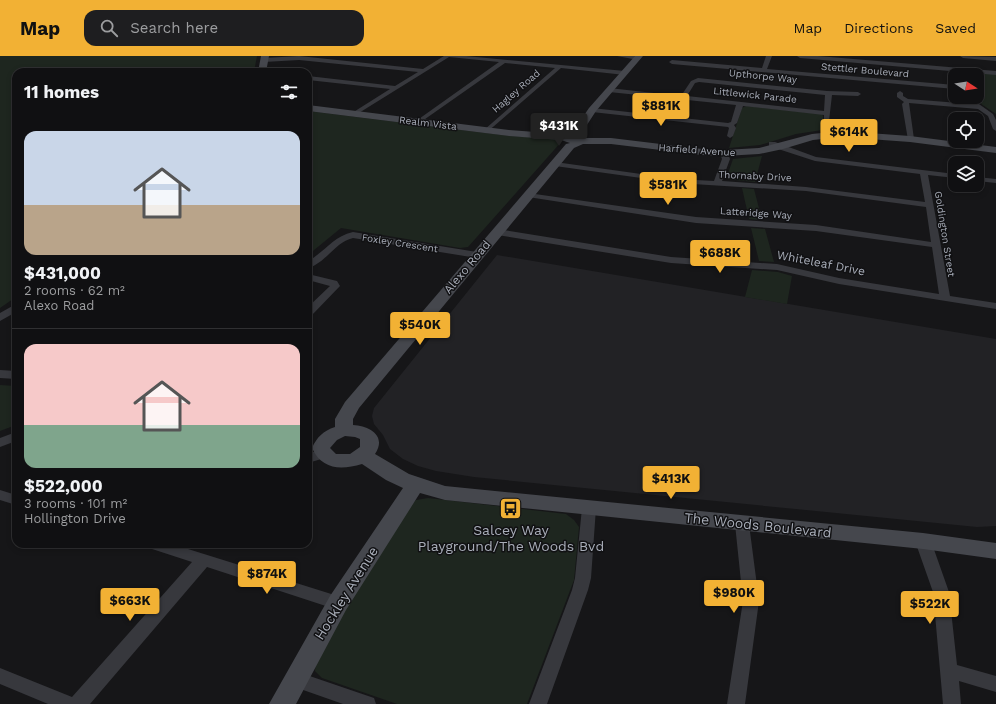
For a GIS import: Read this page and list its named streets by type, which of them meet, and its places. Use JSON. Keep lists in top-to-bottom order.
{
  "streets": {
    "street": [
      "Stettler Boulevard",
      "Upthorpe Way",
      "Hagley Road",
      "Littlewick Parade",
      "Realm Vista",
      "Harfield Avenue",
      "Thornaby Drive",
      "Latteridge Way",
      "Goldington Street",
      "Foxley Crescent",
      "Whiteleaf Drive",
      "Alexo Road",
      "The Woods Boulevard",
      "Hockley Avenue"
    ]
  },
  "crossings": [
    ["Stettler Boulevard", "Upthorpe Way"],
    ["Upthorpe Way", "Littlewick Parade"],
    ["Hagley Road", "Realm Vista"],
    ["Littlewick Parade", "Alexo Road"],
    ["Realm Vista", "Harfield Avenue"],
    ["Realm Vista", "Alexo Road"],
    ["Harfield Avenue", "Alexo Road"],
    ["Thornaby Drive", "Goldington Street"],
    ["Thornaby Drive", "Alexo Road"],
    ["Latteridge Way", "Goldington Street"],
    ["Latteridge Way", "Alexo Road"],
    ["Goldington Street", "Whiteleaf Drive"],
    ["Foxley Crescent", "Alexo Road"],
    ["Whiteleaf Drive", "Alexo Road"],
    ["The Woods Boulevard", "Hockley Avenue"]
  ],
  "places": {
    "bus stop": ["Salcey Way Playground/The Woods Bvd"]
  },
  "north": "right",
  "page": {
    "header": "Map",
    "search": "Search here",
    "nav": ["Map", "Directions", "Saved"],
    "heading": "11 homes",
    "price": [
      "$881K",
      "$431K",
      "$614K",
      "$581K",
      "$688K",
      "$540K",
      "$413K",
      "$874K",
      "$980K",
      "$663K",
      "$522K"
    ],
    "list": [
      {
        "name": "$431,000",
        "note": "2 rooms · 62 m² · Alexo Road"
      },
      {
        "name": "$522,000",
        "note": "3 rooms · 101 m² · Hollington Drive"
      }
    ]
  }
}
